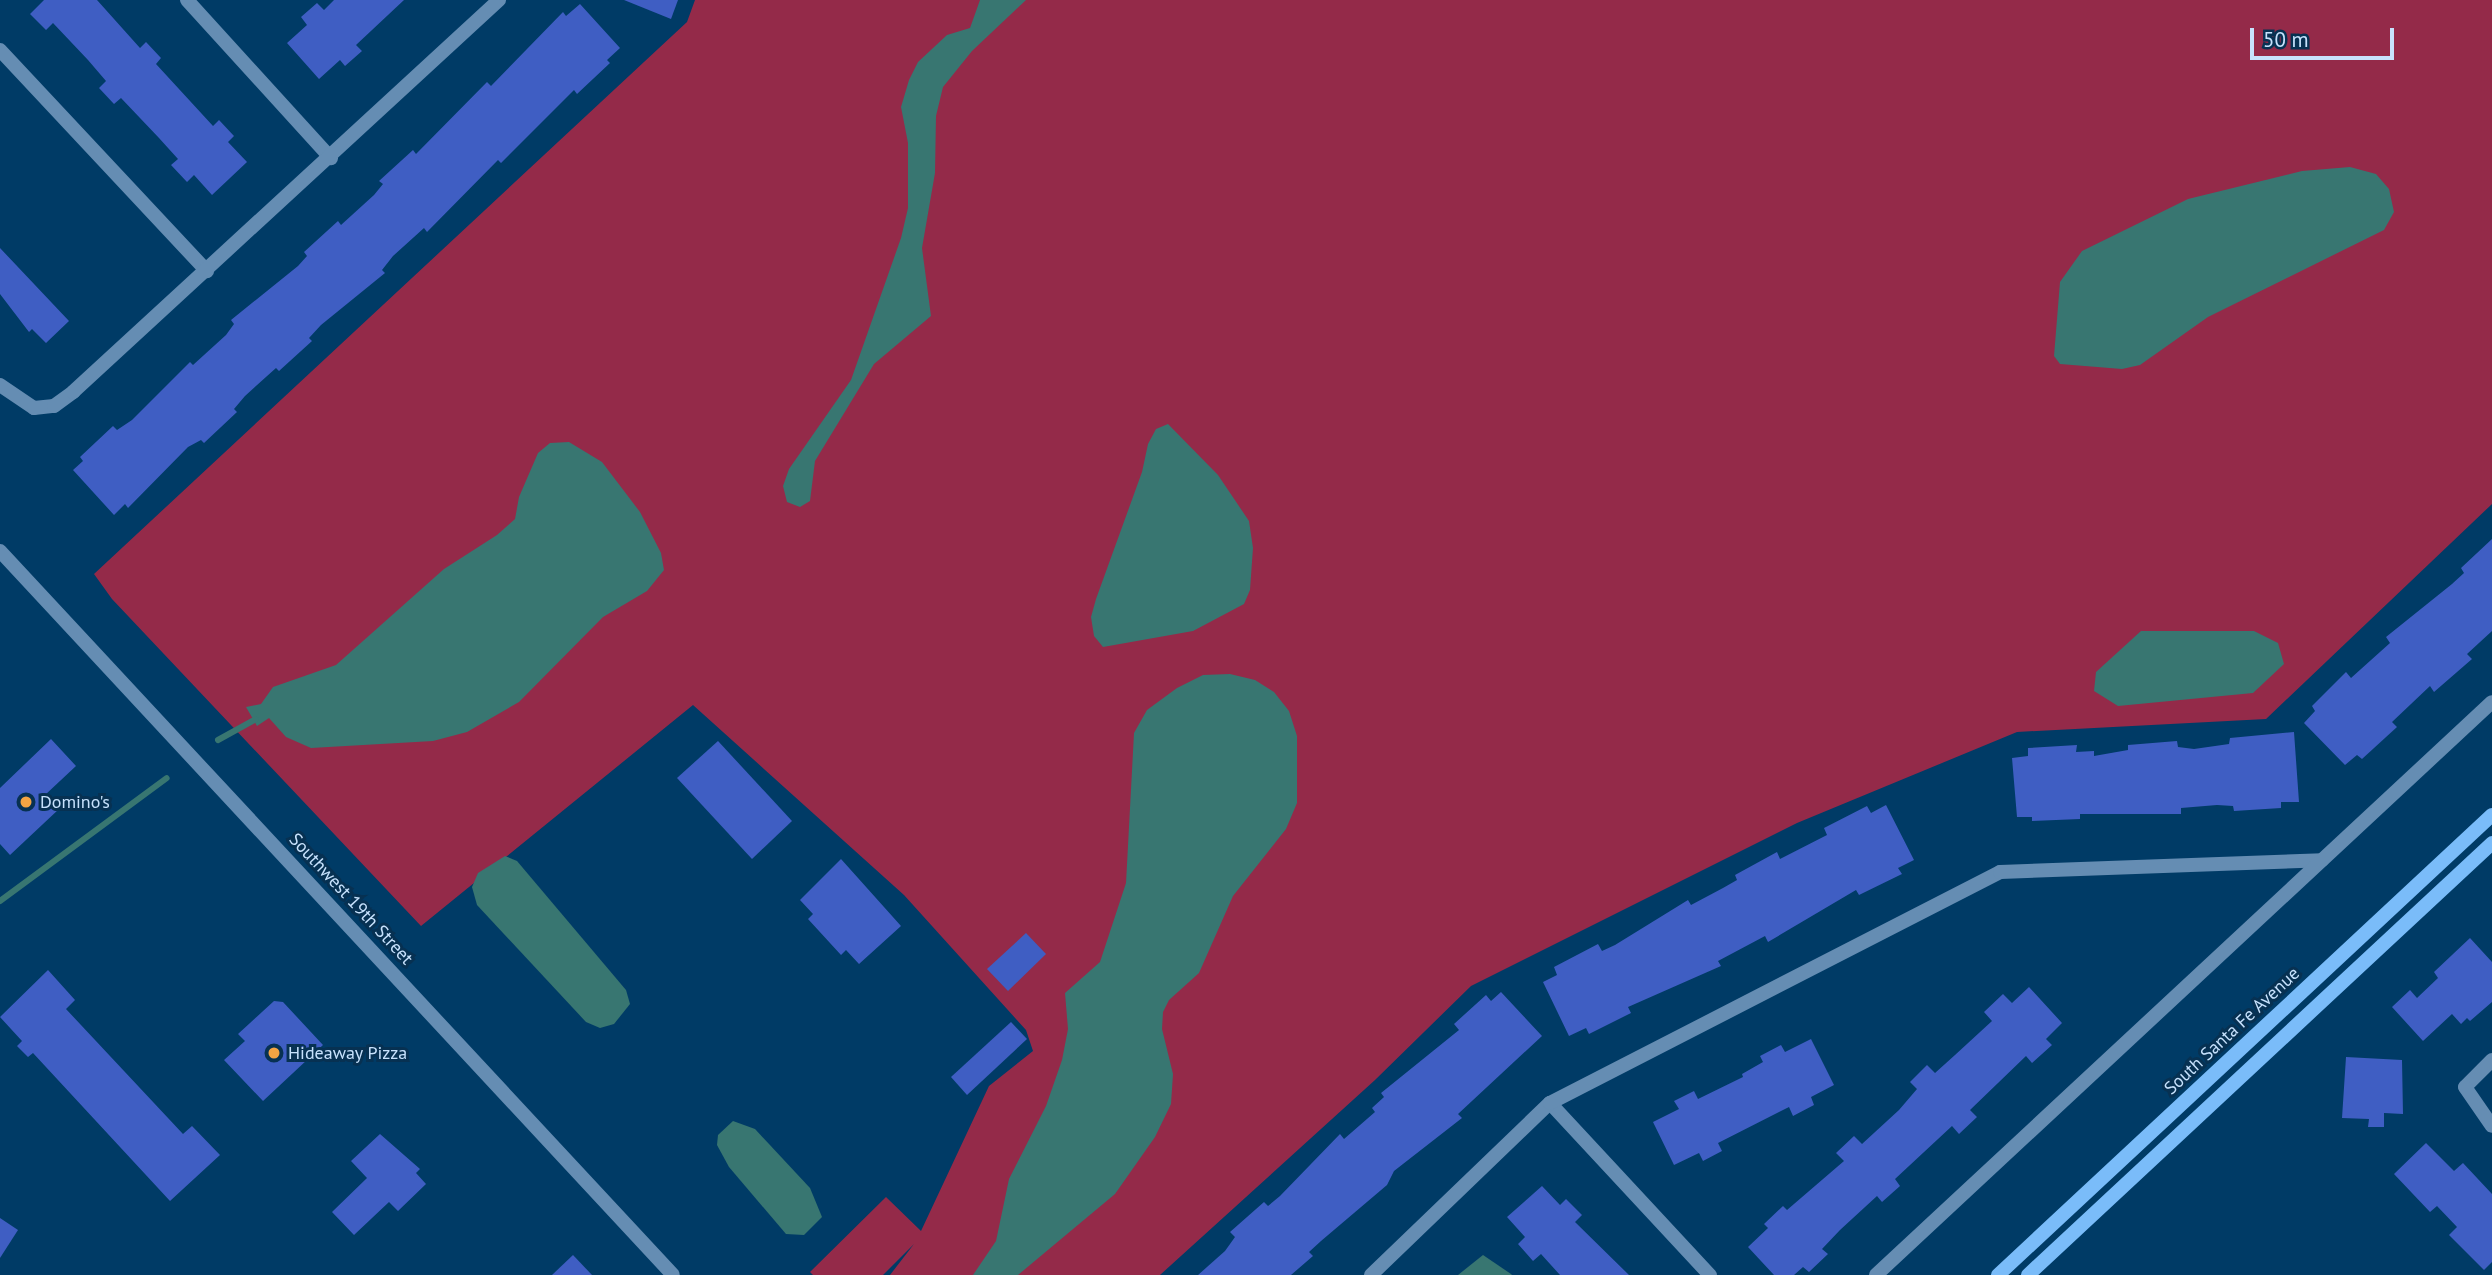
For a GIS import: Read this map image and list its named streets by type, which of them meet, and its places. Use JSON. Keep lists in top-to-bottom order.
{
  "streets": {
    "main road": ["South Santa Fe Avenue"],
    "street": ["Southwest 19th Street"]
  },
  "places": ["Domino's", "Hideaway Pizza"],
  "scale_bar": "50 m"
}
